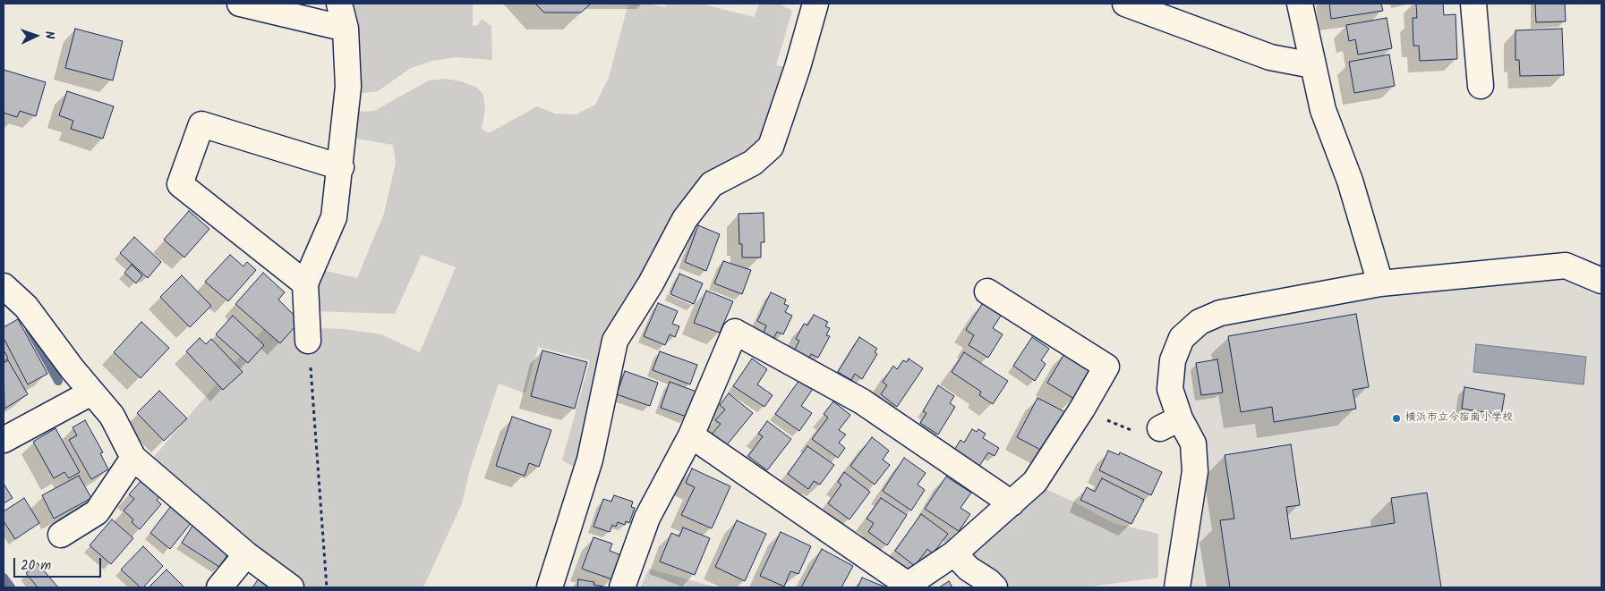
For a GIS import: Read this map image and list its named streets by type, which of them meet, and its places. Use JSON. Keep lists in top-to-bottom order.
{
  "places": ["横浜市立今宿南小学校"],
  "scale_bar": "20 m",
  "north": "right"
}
